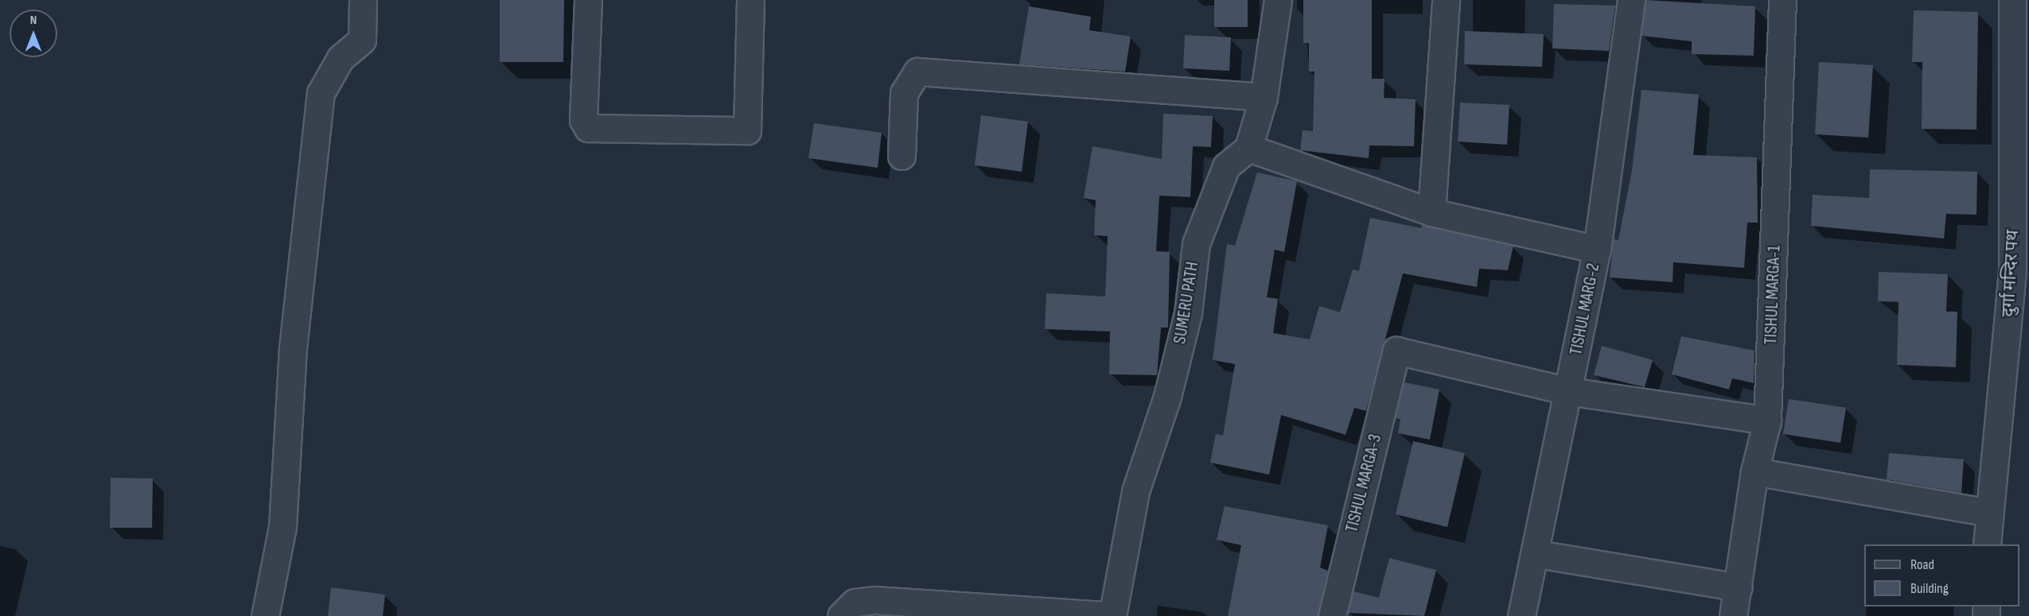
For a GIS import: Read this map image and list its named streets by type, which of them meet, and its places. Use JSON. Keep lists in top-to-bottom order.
{
  "streets": {
    "street": [
      "दुर्गा मन्दिर पथ",
      "TISHUL MARGA-1",
      "SUMERU PATH",
      "TISHUL MARG-2",
      "TISHUL MARGA-3"
    ]
  },
  "crossings": [
    ["TISHUL MARG-2", "TISHUL MARGA-3"]
  ],
  "legend": ["Road", "Building"],
  "north": "top"
}
